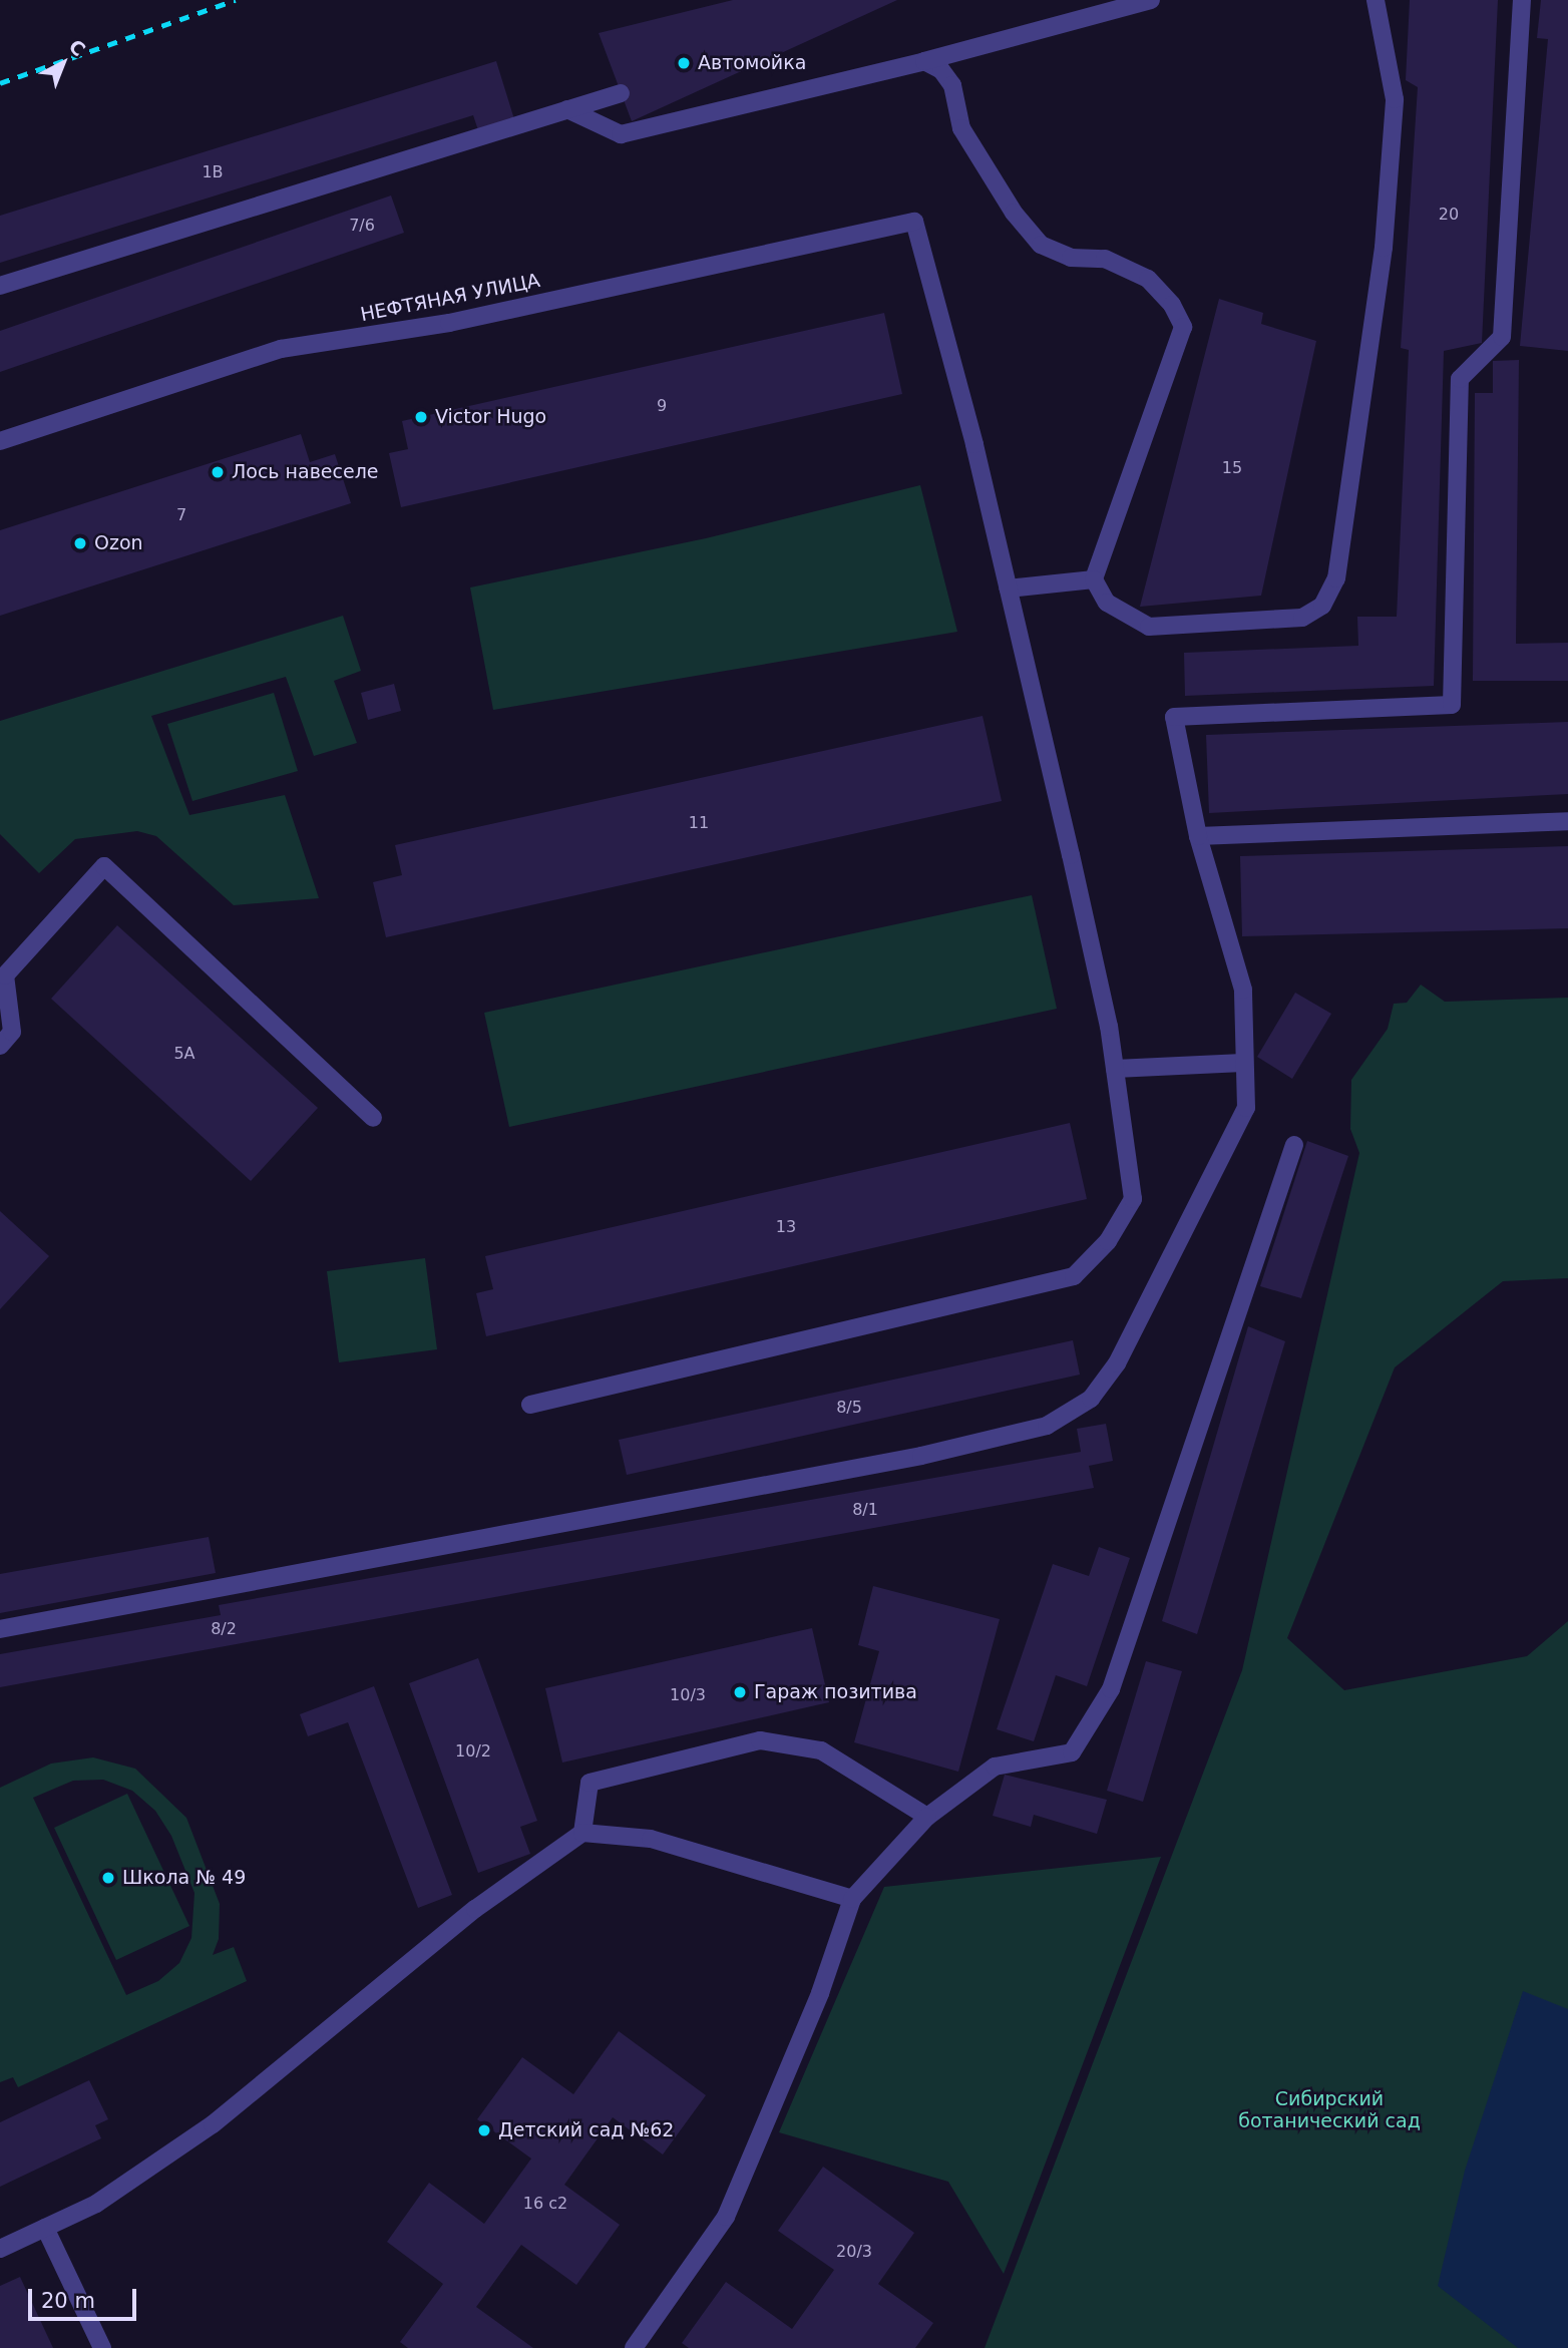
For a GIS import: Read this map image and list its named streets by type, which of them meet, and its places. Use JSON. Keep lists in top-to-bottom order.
{
  "streets": {
    "street": ["НЕФТЯНАЯ УЛИЦА"]
  },
  "parks": ["Сибирский ботанический сад"],
  "places": [
    "Автомойка",
    "Victor Hugo",
    "Лось навеселе",
    "Ozon",
    "Гараж позитива",
    "Школа № 49",
    "Детский сад №62"
  ],
  "house_numbers": [
    "1В",
    "20",
    "7/6",
    "9",
    "15",
    "7",
    "11",
    "5А",
    "13",
    "8/5",
    "8/1",
    "8/2",
    "10/3",
    "10/2",
    "16 с2",
    "20/3"
  ],
  "scale_bar": "20 m",
  "north": "top right"
}
